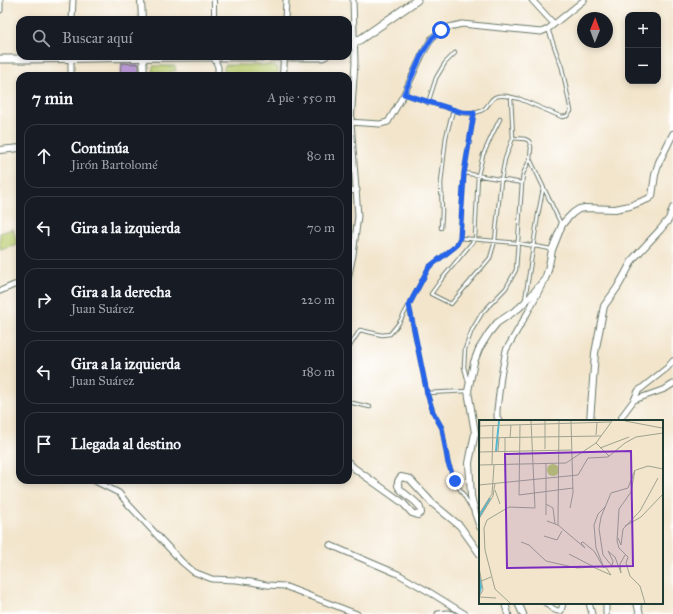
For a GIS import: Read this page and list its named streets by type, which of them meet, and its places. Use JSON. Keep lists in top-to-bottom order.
{
  "north": "top",
  "page": {
    "map_buttons": ["+", "−"],
    "search": "Buscar aquí",
    "heading": ["7 min", "A pie · 550 m"],
    "list": [
      ["Continúa", "Jirón Bartolomé", "80 m"],
      ["Gira a la izquierda", "70 m"],
      ["Gira a la derecha", "Juan Suárez", "220 m"],
      ["Gira a la izquierda", "Juan Suárez", "180 m"],
      "Llegada al destino"
    ]
  }
}
